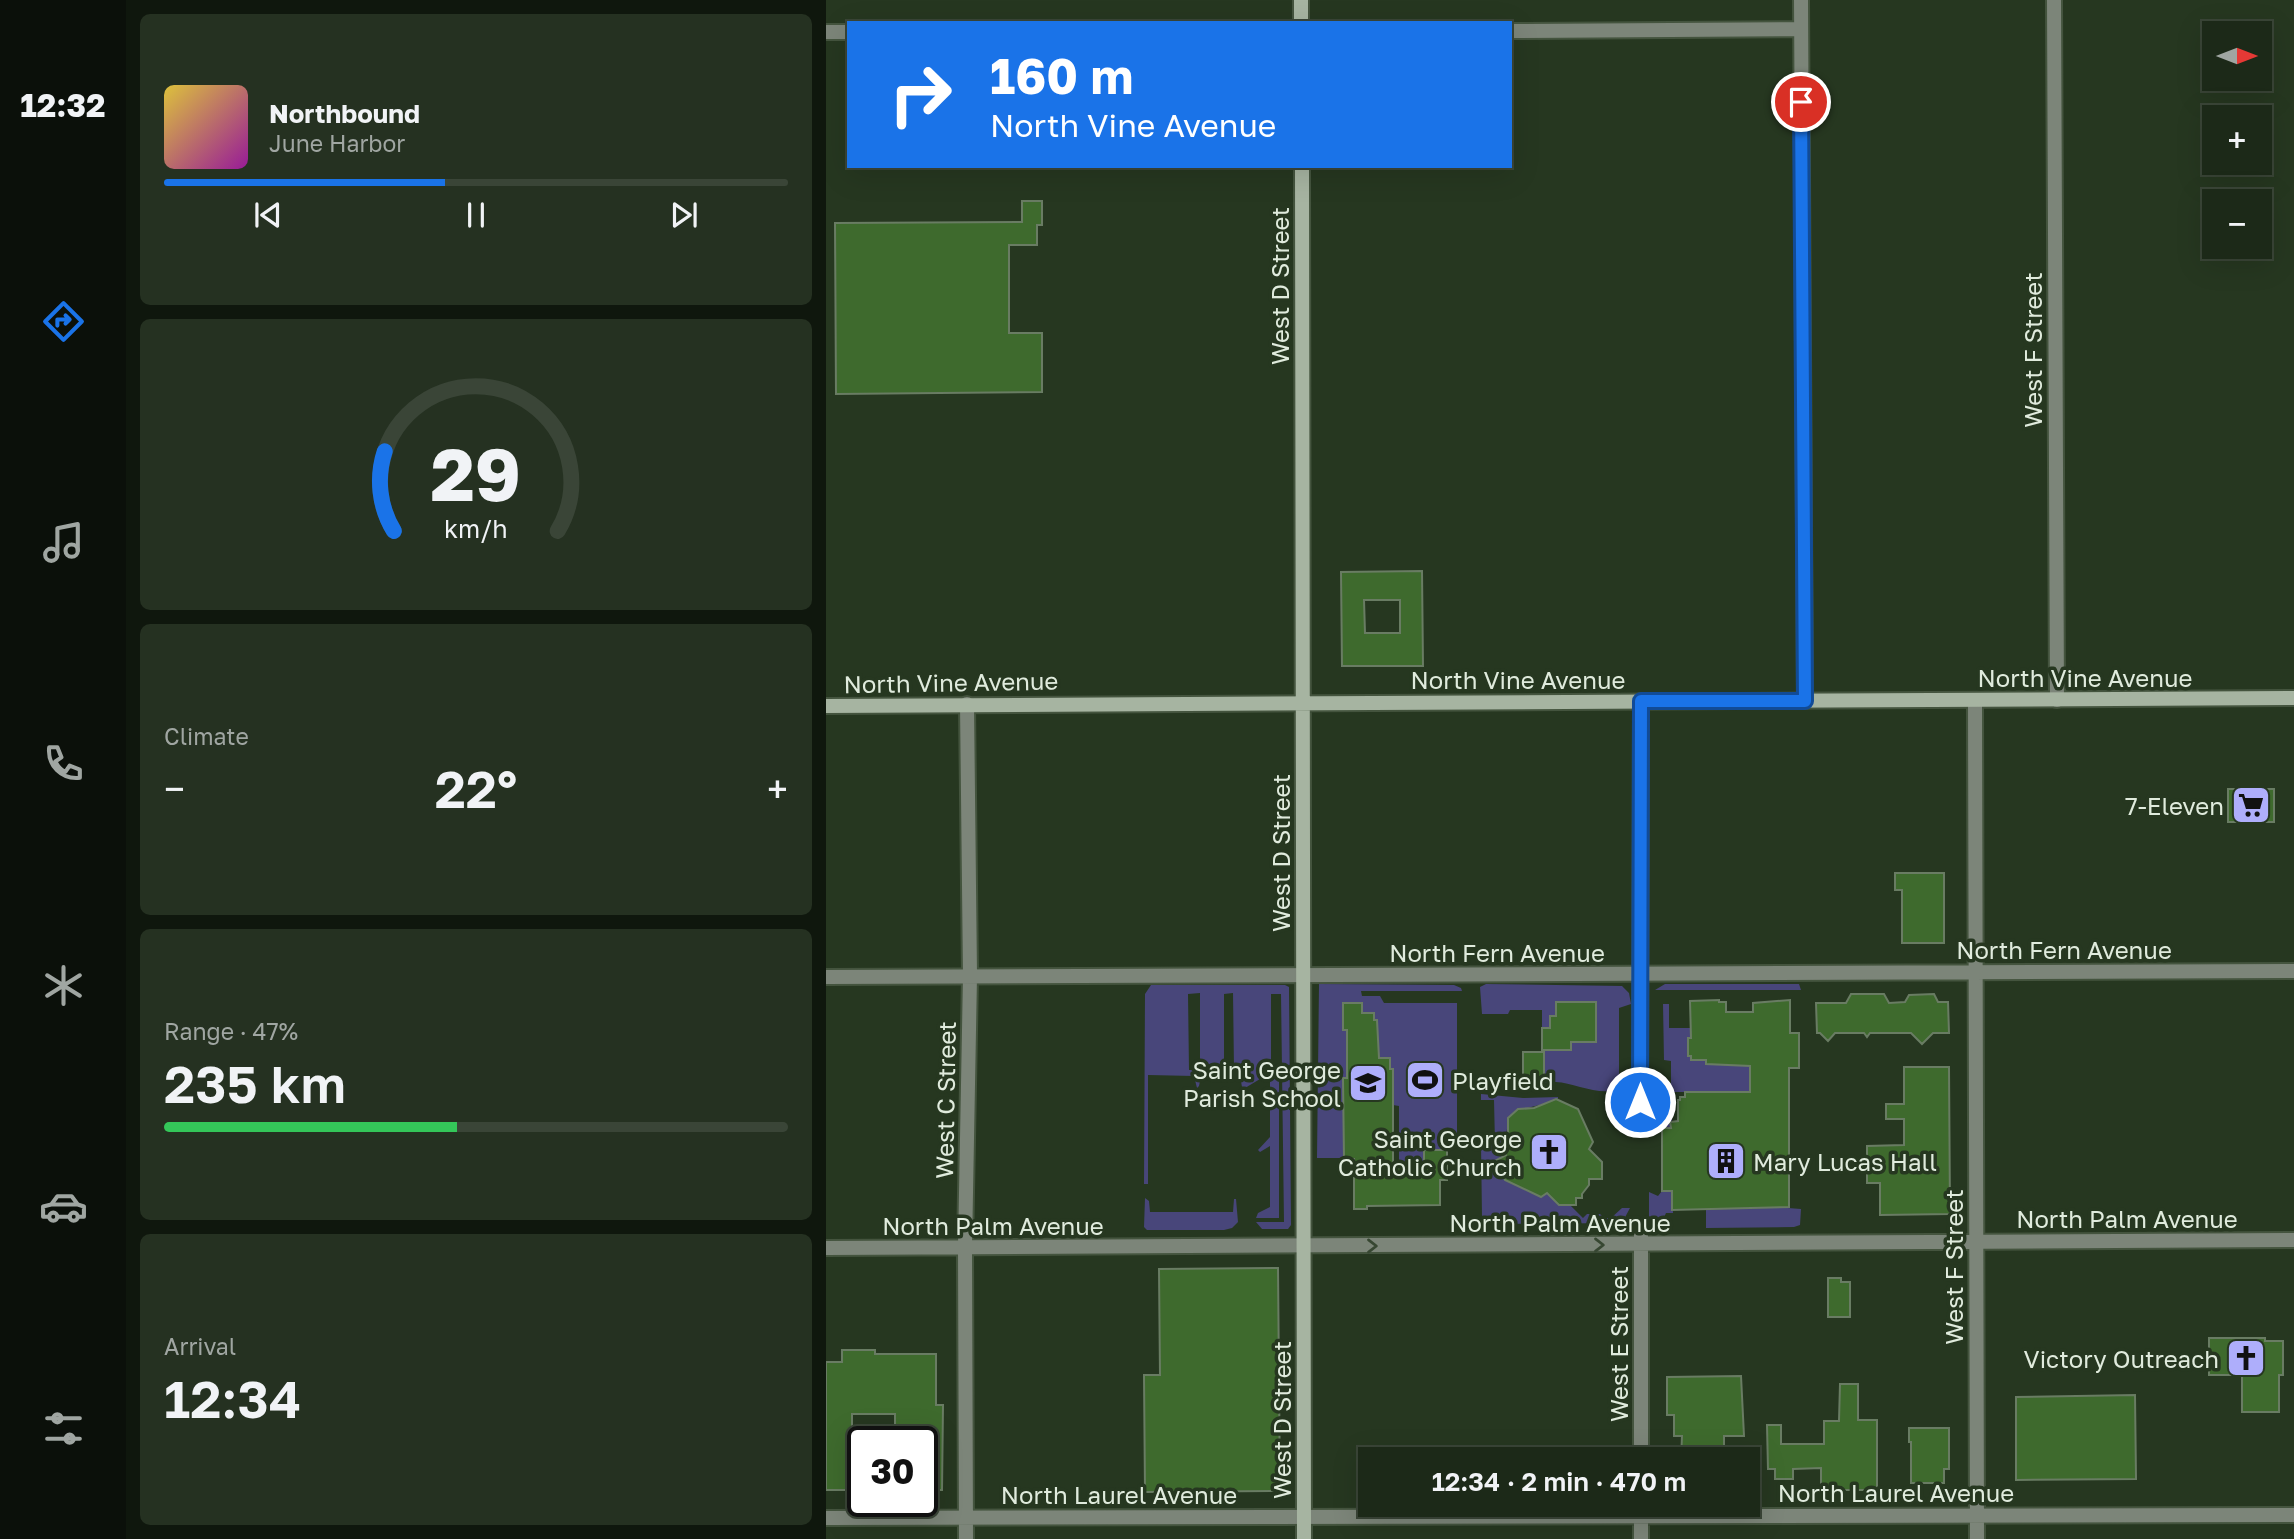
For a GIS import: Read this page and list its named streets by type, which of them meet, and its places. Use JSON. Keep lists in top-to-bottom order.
{
  "streets": {
    "street": [
      "West D Street",
      "West F Street",
      "North Vine Avenue",
      "North Fern Avenue",
      "West C Street",
      "North Palm Avenue",
      "West E Street",
      "North Laurel Avenue"
    ]
  },
  "crossings": [
    ["West D Street", "North Vine Avenue"],
    ["West D Street", "North Fern Avenue"],
    ["West D Street", "North Palm Avenue"],
    ["West D Street", "North Laurel Avenue"],
    ["West F Street", "North Vine Avenue"],
    ["West F Street", "North Fern Avenue"],
    ["West F Street", "North Palm Avenue"],
    ["West F Street", "North Laurel Avenue"],
    ["North Vine Avenue", "West C Street"],
    ["North Fern Avenue", "West C Street"],
    ["West C Street", "North Palm Avenue"],
    ["West C Street", "North Laurel Avenue"],
    ["North Palm Avenue", "West E Street"]
  ],
  "places": {
    "supermarket": ["7-Eleven"],
    "sports": ["Playfield"],
    "school or university": ["Saint George Parish School"],
    "church": ["Saint George Catholic Church", "Victory Outreach"],
    "building": ["Mary Lucas Hall"]
  },
  "north": "right",
  "page": {
    "tabs": "12:32",
    "map_buttons": ["+", "−"],
    "turn": ["160 m", "North Vine Avenue"],
    "song": ["Northbound", "June Harbor"],
    "tile": [
      "Climate",
      ["Range · 47%", "235 km"],
      ["Arrival", "12:34"]
    ],
    "heat": ["−", "22°", "+"],
    "limit": "30",
    "trip": "12:34 · 2 min · 470 m",
    "gauge": ["29", "km/h"]
  }
}
